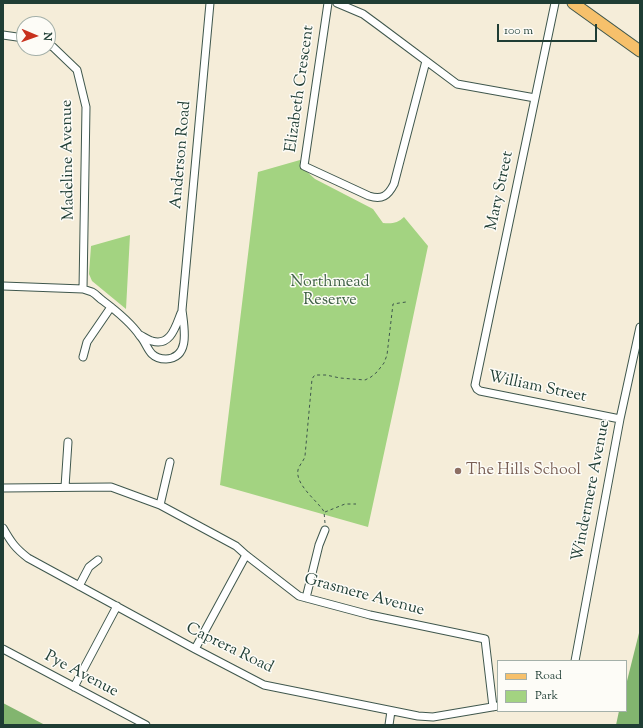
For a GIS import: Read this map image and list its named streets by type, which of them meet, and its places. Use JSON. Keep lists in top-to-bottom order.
{
  "streets": {
    "street": [
      "Elizabeth Crescent",
      "Anderson Road",
      "Madeline Avenue",
      "Mary Street",
      "William Street",
      "Windermere Avenue",
      "Grasmere Avenue",
      "Caprera Road",
      "Pye Avenue"
    ]
  },
  "crossings": [
    ["Anderson Road", "Madeline Avenue"],
    ["Mary Street", "William Street"],
    ["William Street", "Windermere Avenue"],
    ["Grasmere Avenue", "Caprera Road"]
  ],
  "parks": ["Northmead Reserve"],
  "places": ["The Hills School"],
  "legend": ["Road", "Park"],
  "scale_bar": "100 m",
  "north": "right"
}
